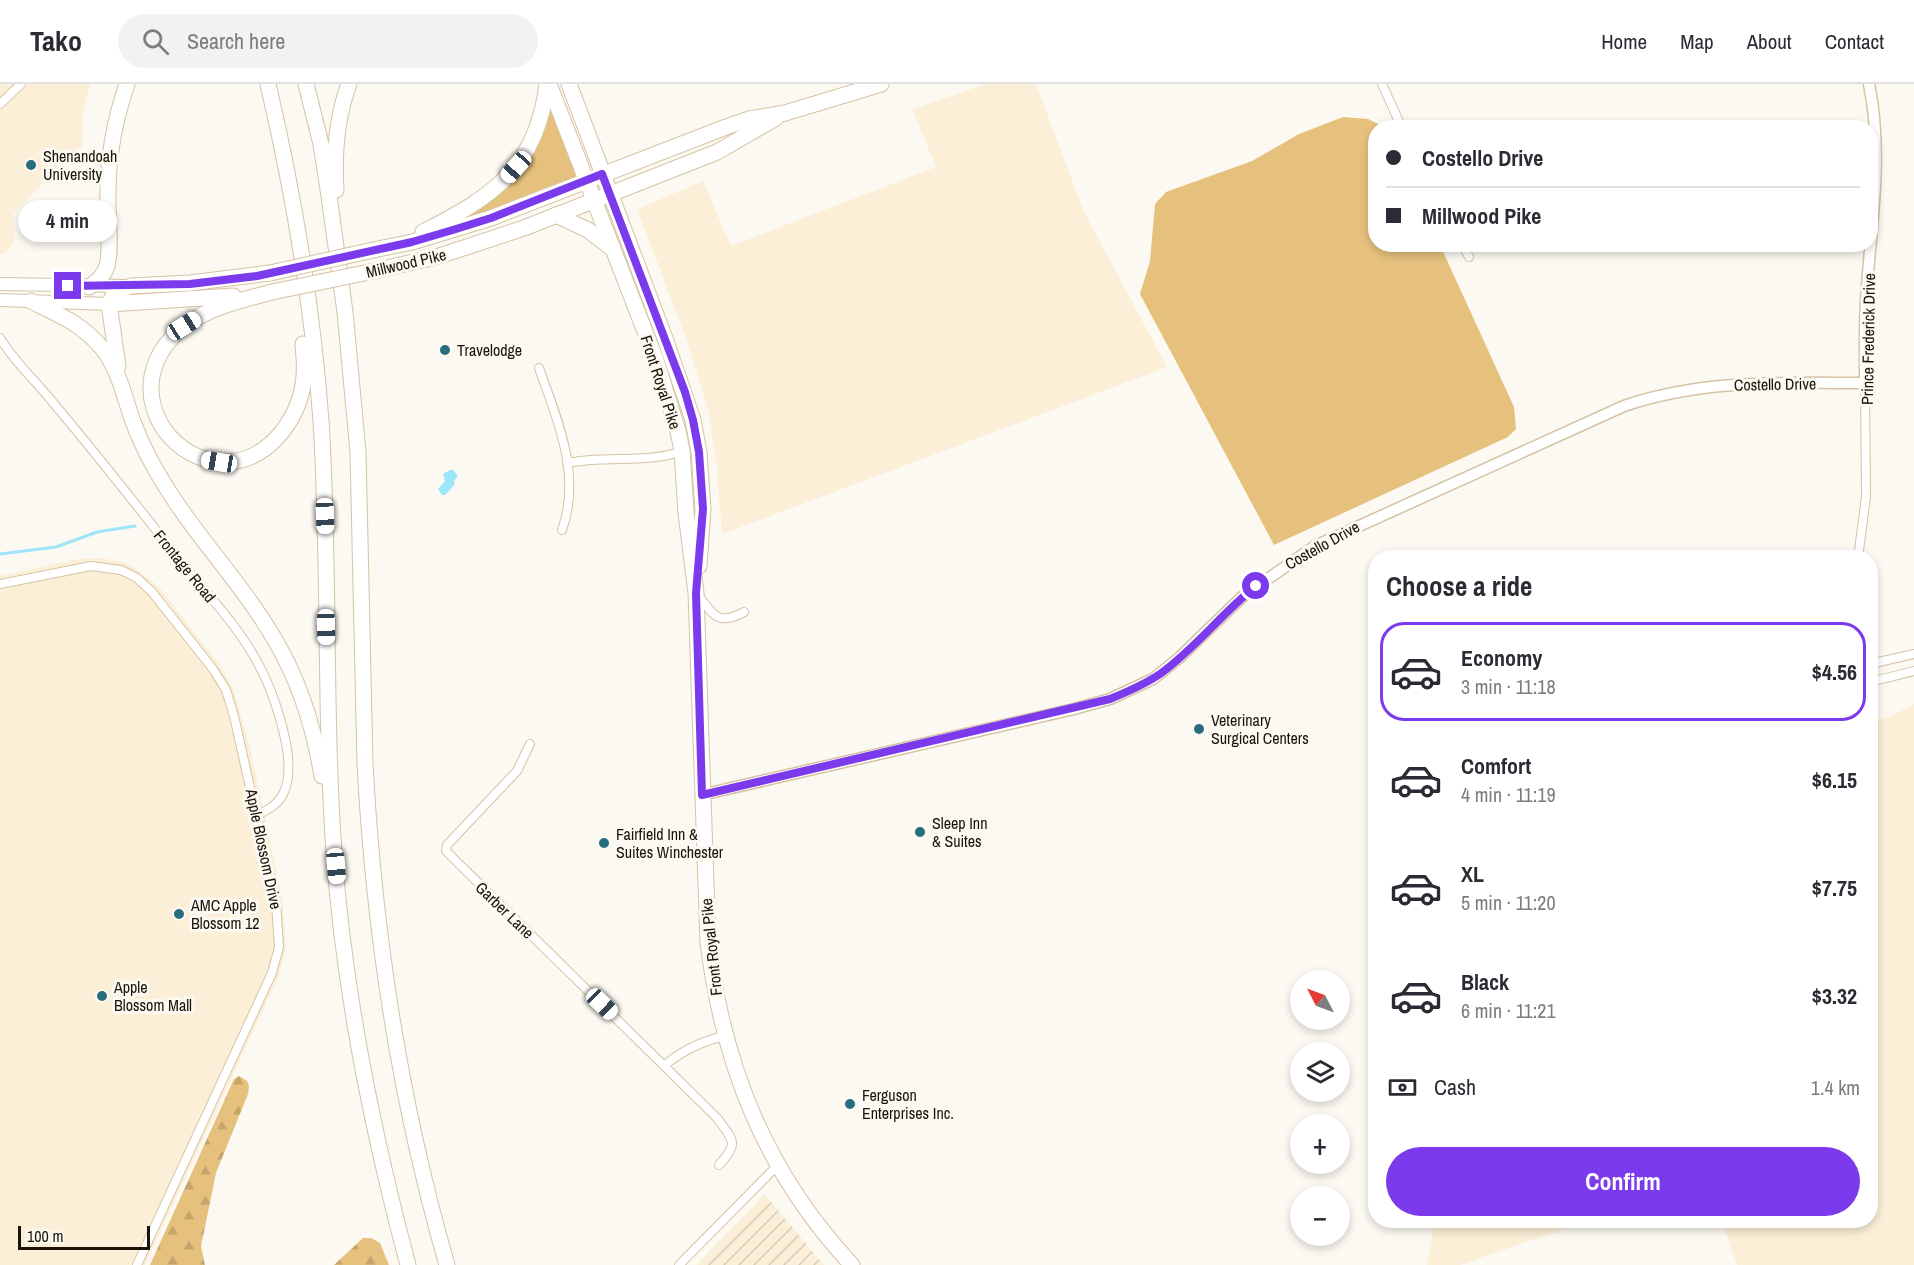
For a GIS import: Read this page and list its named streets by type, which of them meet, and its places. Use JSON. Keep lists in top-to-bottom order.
{
  "streets": {
    "highway": ["Millwood Pike", "Front Royal Pike"],
    "street": [
      "Prince Frederick Drive",
      "Costello Drive",
      "Frontage Road",
      "Apple Blossom Drive",
      "Garber Lane"
    ]
  },
  "crossings": [
    ["Millwood Pike", "Front Royal Pike"],
    ["Prince Frederick Drive", "Costello Drive"],
    ["Front Royal Pike", "Costello Drive"],
    ["Frontage Road", "Apple Blossom Drive"]
  ],
  "places": [
    "Shenandoah University",
    "Travelodge",
    "Veterinary Surgical Centers",
    "Sleep Inn & Suites",
    "Fairfield Inn & Suites Winchester",
    "AMC Apple Blossom 12",
    "Apple Blossom Mall",
    "Ferguson Enterprises Inc."
  ],
  "scale_bar": "100 m",
  "north": "top left",
  "page": {
    "header": "Tako",
    "search": "Search here",
    "nav": [
      "Home",
      "Map",
      "About",
      "Contact"
    ],
    "banner": ["Costello Drive", "Millwood Pike"],
    "bubble": "4 min",
    "heading": "Choose a ride",
    "list": [
      {
        "name": "Economy",
        "note": "3 min · 11:18",
        "value": "$4.56"
      },
      {
        "name": "Comfort",
        "note": "4 min · 11:19",
        "value": "$6.15"
      },
      {
        "name": "XL",
        "note": "5 min · 11:20",
        "value": "$7.75"
      },
      {
        "name": "Black",
        "note": "6 min · 11:21",
        "value": "$3.32"
      }
    ],
    "map_buttons": ["+", "−"],
    "pay": ["Cash", "1.4 km"],
    "buttons": "Confirm",
    "scale": "100 m"
  }
}
